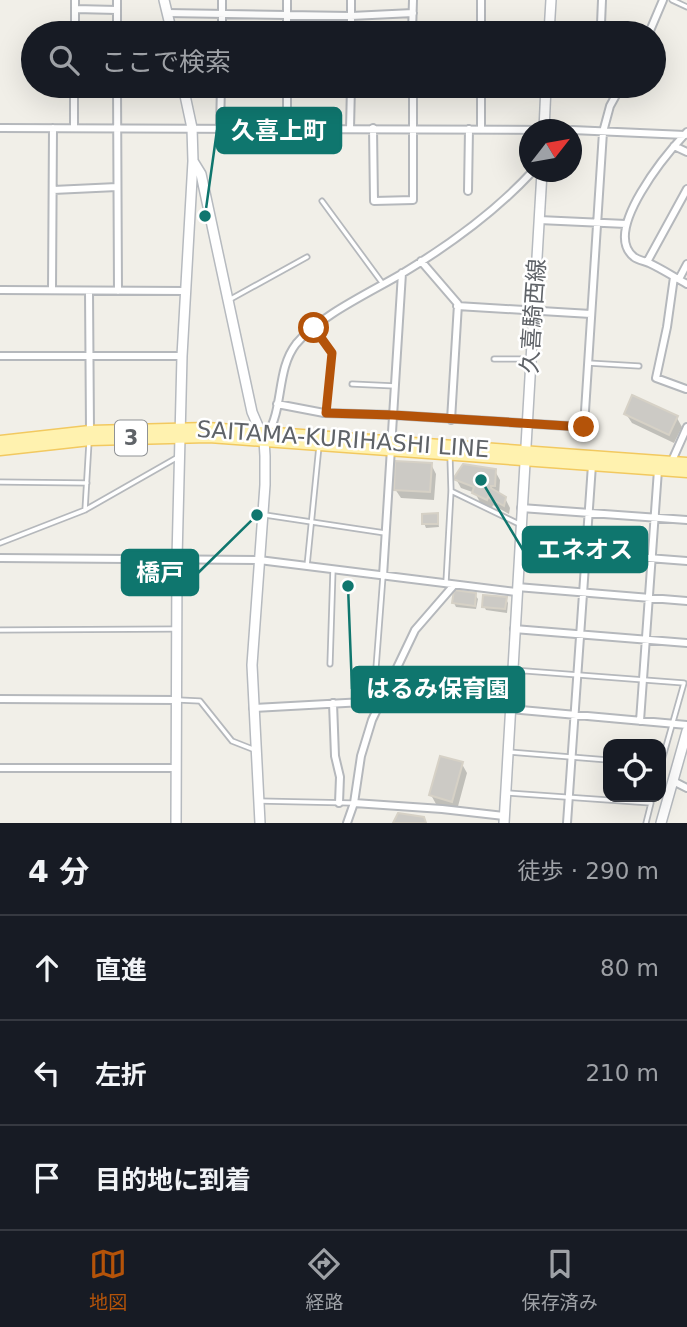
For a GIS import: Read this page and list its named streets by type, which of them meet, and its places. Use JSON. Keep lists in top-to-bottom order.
{
  "streets": {
    "main road": ["3", "SAITAMA-KURIHASHI LINE"],
    "street": ["久喜騎西線"]
  },
  "crossings": [
    ["久喜騎西線", "SAITAMA-KURIHASHI LINE"]
  ],
  "places": [
    "久喜上町",
    "エネオス",
    "橋戸",
    "はるみ保育園"
  ],
  "north": "top right",
  "page": {
    "search": "ここで検索",
    "heading": ["4 分", "徒歩 · 290 m"],
    "list": [
      ["直進", "80 m"],
      ["左折", "210 m"],
      "目的地に到着"
    ],
    "nav": ["地図", "経路", "保存済み"]
  }
}
